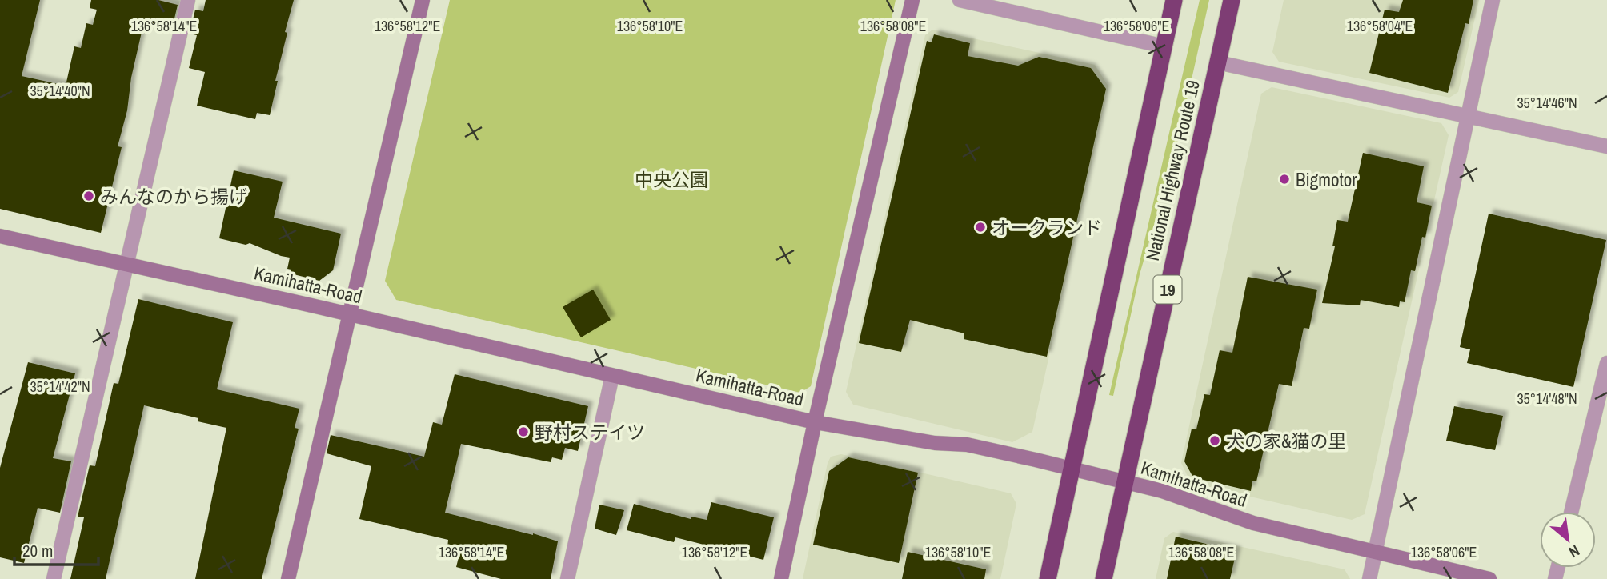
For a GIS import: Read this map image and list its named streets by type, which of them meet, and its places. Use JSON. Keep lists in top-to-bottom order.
{
  "streets": {
    "highway": ["National Highway Route 19", "19"],
    "street": ["Kamihatta-Road"]
  },
  "crossings": [
    ["National Highway Route 19", "Kamihatta-Road"]
  ],
  "parks": ["中央公園"],
  "places": [
    "Bigmotor",
    "みんなのから揚げ",
    "オークランド",
    "野村ステイツ",
    "犬の家&猫の里"
  ],
  "scale_bar": "20 m",
  "north": "bottom right",
  "coordinates": [
    "136°58'14\"E",
    "136°58'12\"E",
    "136°58'10\"E",
    "136°58'08\"E",
    "136°58'06\"E",
    "136°58'04\"E",
    "35°14'40\"N",
    "35°14'46\"N",
    "35°14'42\"N",
    "35°14'48\"N"
  ]
}
